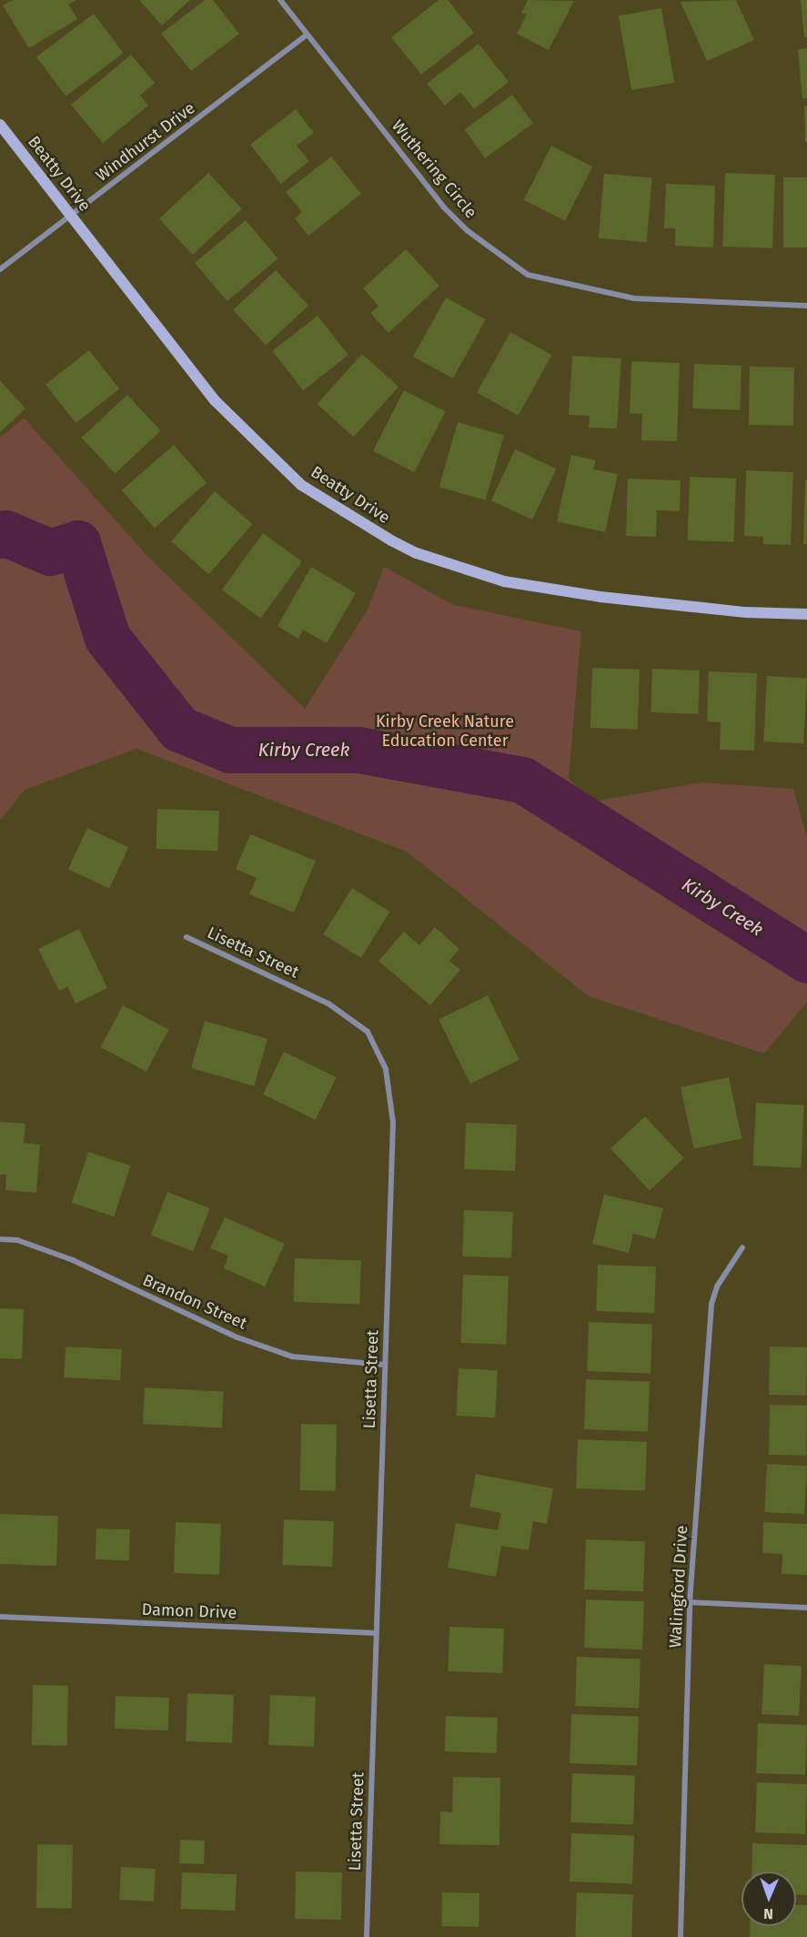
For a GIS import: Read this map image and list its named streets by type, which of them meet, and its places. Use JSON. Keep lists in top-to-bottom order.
{
  "streets": {
    "street": [
      "Windhurst Drive",
      "Wuthering Circle",
      "Beatty Drive",
      "Lisetta Street",
      "Brandon Street",
      "Walingford Drive",
      "Damon Drive"
    ]
  },
  "crossings": [
    ["Windhurst Drive", "Wuthering Circle"],
    ["Windhurst Drive", "Beatty Drive"],
    ["Lisetta Street", "Brandon Street"],
    ["Lisetta Street", "Damon Drive"]
  ],
  "water": ["Kirby Creek"],
  "parks": ["Kirby Creek Nature Education Center"],
  "north": "bottom"
}
